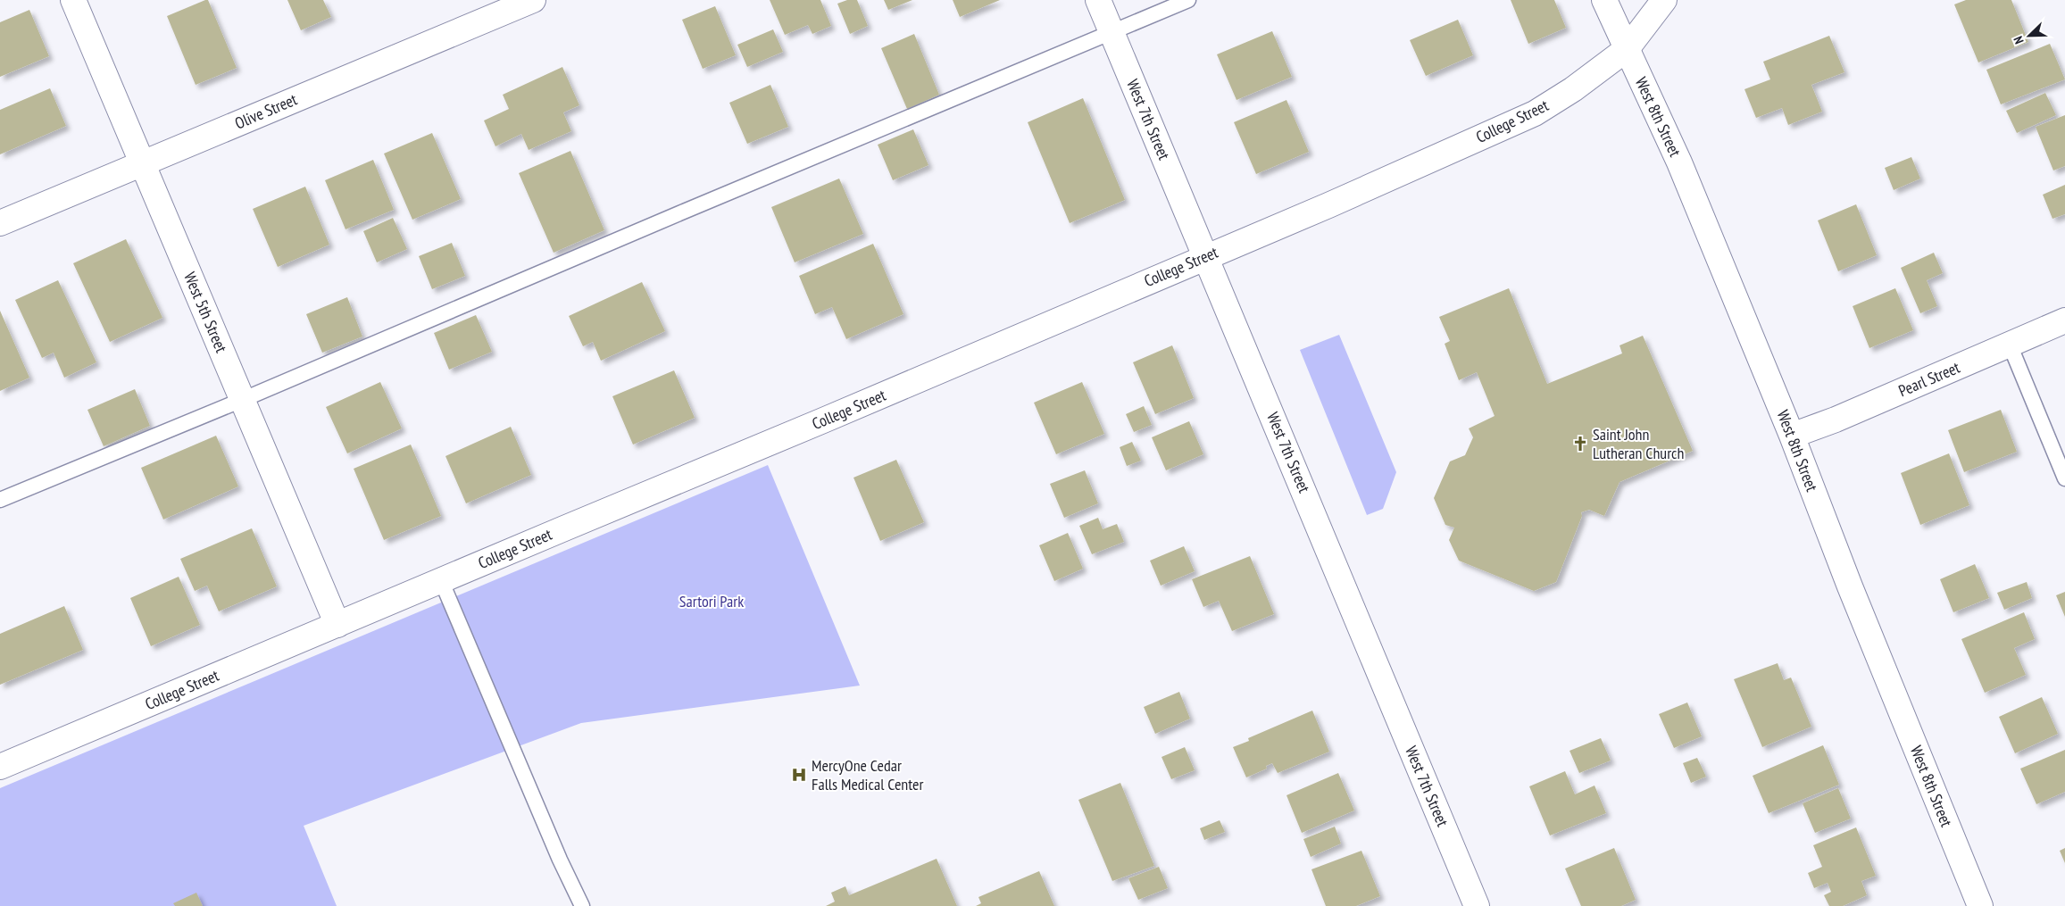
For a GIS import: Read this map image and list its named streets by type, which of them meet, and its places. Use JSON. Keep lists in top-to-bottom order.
{
  "streets": {
    "street": [
      "Olive Street",
      "West 8th Street",
      "West 7th Street",
      "College Street",
      "West 5th Street",
      "Pearl Street"
    ]
  },
  "crossings": [
    ["Olive Street", "West 5th Street"],
    ["West 8th Street", "College Street"],
    ["West 8th Street", "Pearl Street"],
    ["West 7th Street", "College Street"],
    ["College Street", "West 5th Street"]
  ],
  "parks": ["Sartori Park"],
  "places": {
    "church": ["Saint John Lutheran Church"],
    "hospital": ["MercyOne Cedar Falls Medical Center"]
  },
  "north": "bottom left"
}
